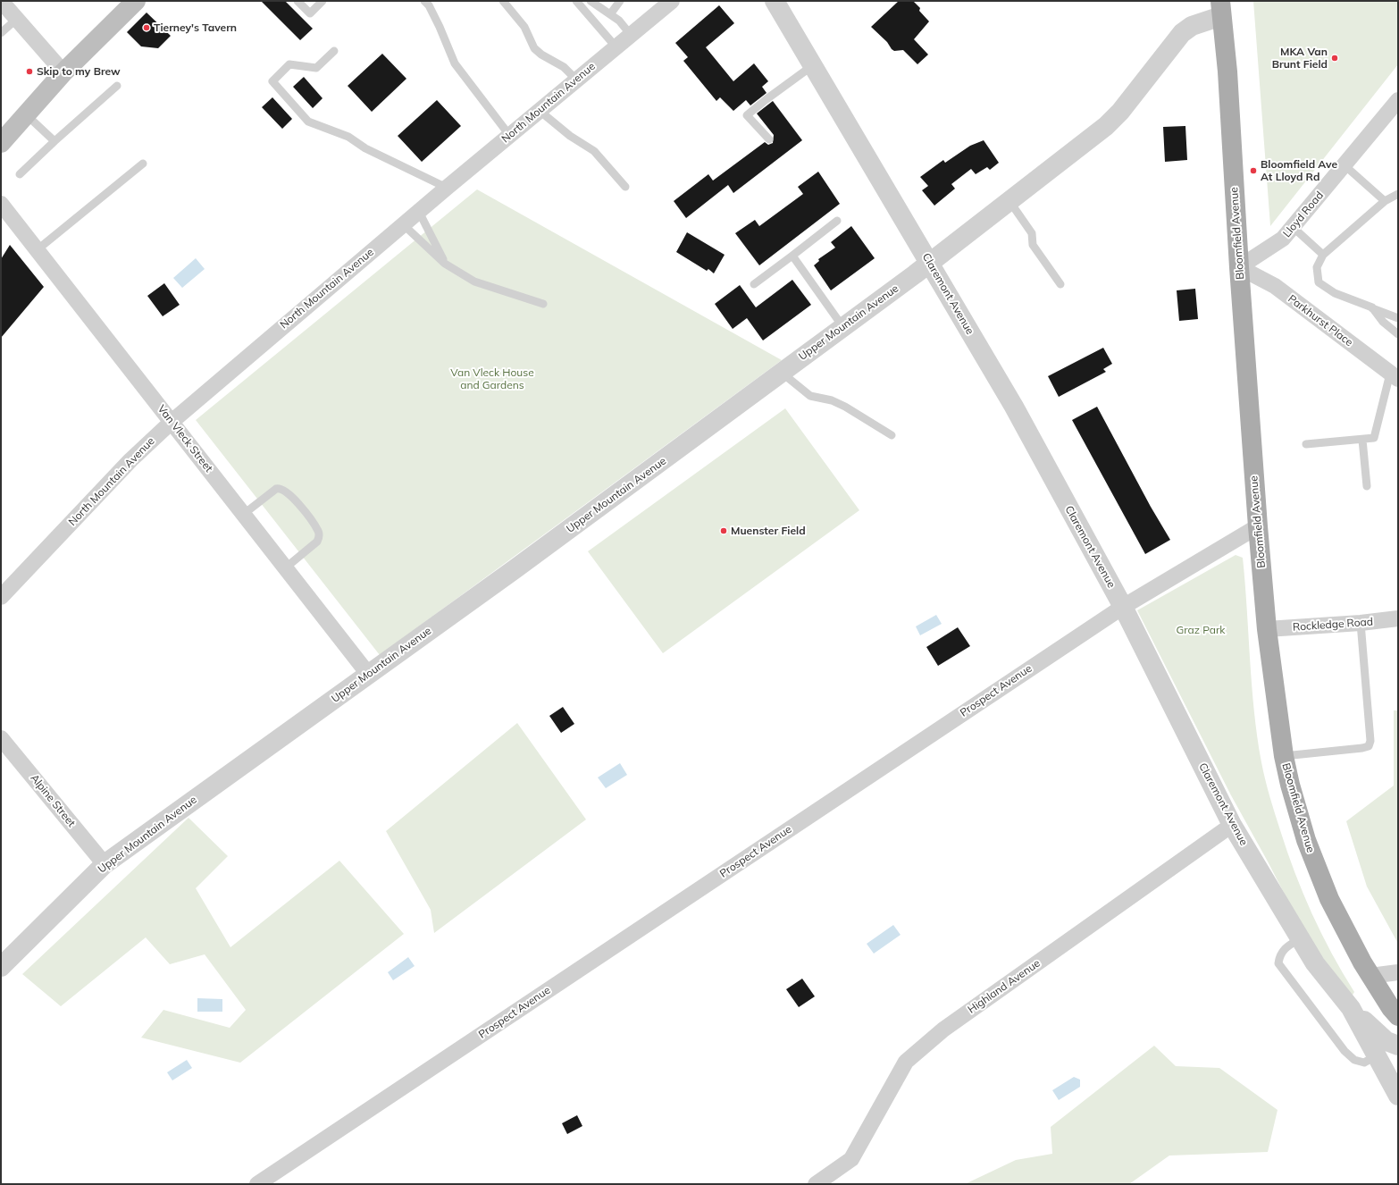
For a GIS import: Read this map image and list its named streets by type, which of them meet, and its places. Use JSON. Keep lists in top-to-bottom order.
{
  "streets": {
    "main road": ["Bloomfield Avenue"],
    "street": [
      "North Mountain Avenue",
      "Lloyd Road",
      "Claremont Avenue",
      "Parkhurst Place",
      "Upper Mountain Avenue",
      "Van Vleck Street",
      "Rockledge Road",
      "Prospect Avenue",
      "Alpine Street",
      "Highland Avenue"
    ]
  },
  "crossings": [
    ["North Mountain Avenue", "Van Vleck Street"],
    ["Lloyd Road", "Bloomfield Avenue"],
    ["Lloyd Road", "Parkhurst Place"],
    ["Bloomfield Avenue", "Parkhurst Place"],
    ["Bloomfield Avenue", "Upper Mountain Avenue"],
    ["Bloomfield Avenue", "Rockledge Road"],
    ["Bloomfield Avenue", "Prospect Avenue"],
    ["Claremont Avenue", "Upper Mountain Avenue"],
    ["Claremont Avenue", "Prospect Avenue"],
    ["Claremont Avenue", "Highland Avenue"],
    ["Upper Mountain Avenue", "Van Vleck Street"],
    ["Upper Mountain Avenue", "Alpine Street"]
  ],
  "parks": ["Van Vleck House and Gardens", "Graz Park"],
  "places": [
    "Tierney's Tavern",
    "MKA Van Brunt Field",
    "Skip to my Brew",
    "Bloomfield Ave At Lloyd Rd",
    "Muenster Field"
  ]
}
